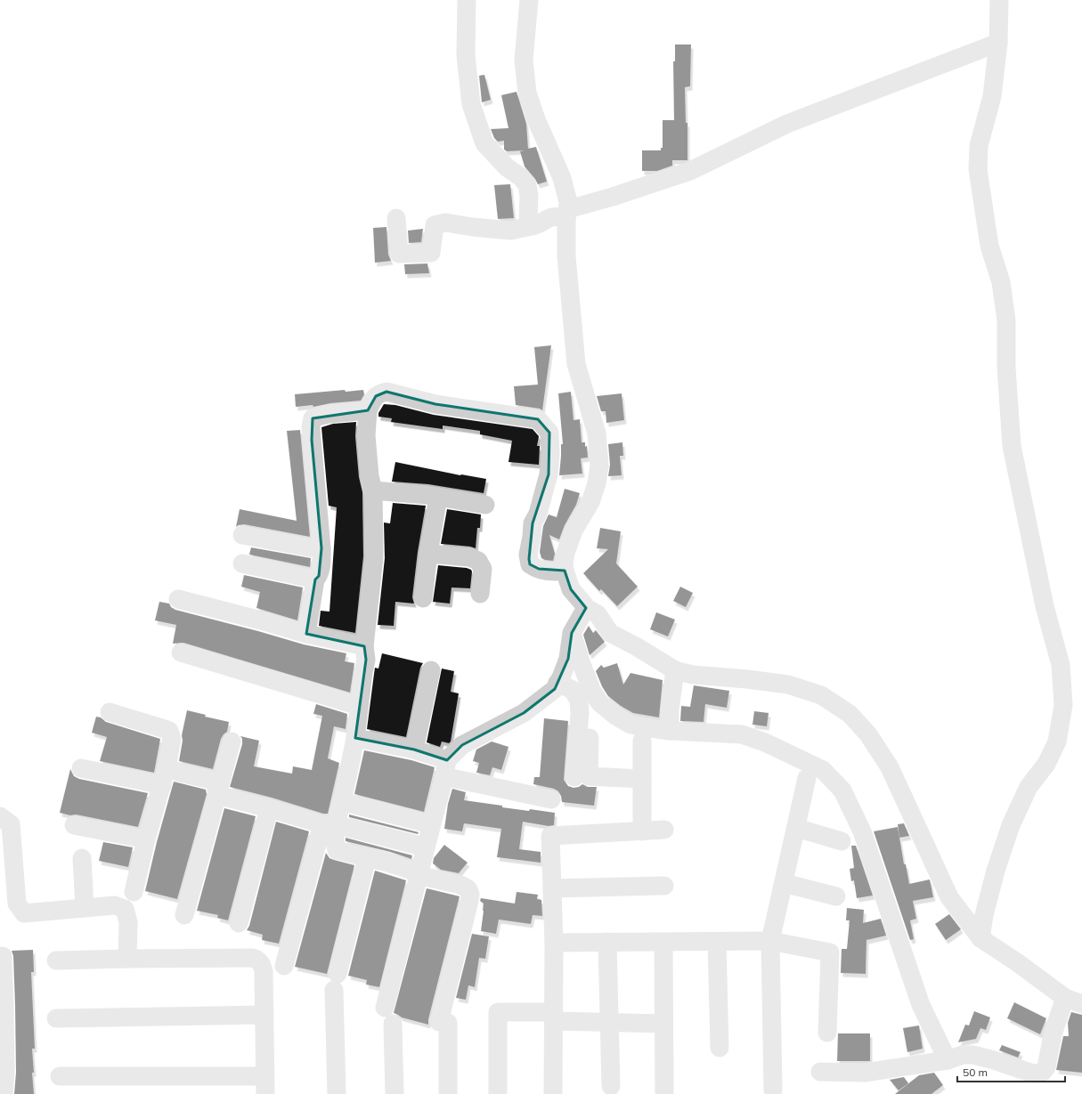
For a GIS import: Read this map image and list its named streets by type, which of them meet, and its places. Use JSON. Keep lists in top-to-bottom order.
{
  "scale_bar": "50 m"
}
